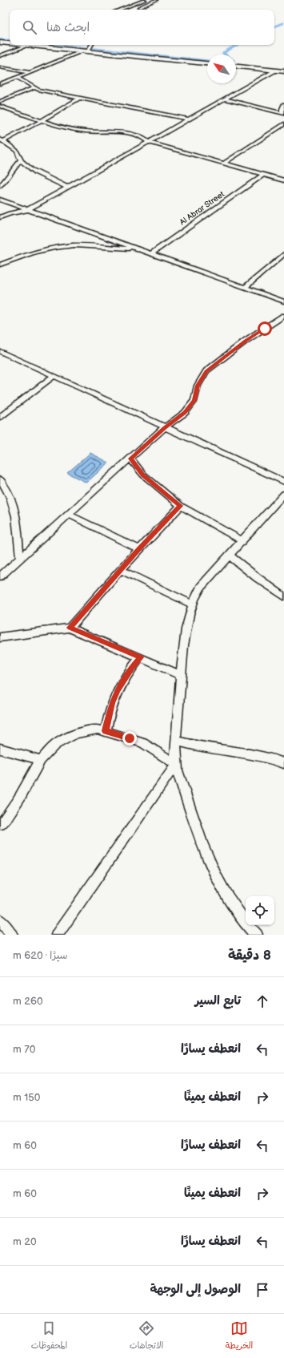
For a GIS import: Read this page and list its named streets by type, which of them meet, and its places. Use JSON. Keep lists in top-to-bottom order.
{
  "streets": {
    "street": ["Al Abrar Street"]
  },
  "north": "top left",
  "page": {
    "search": "ابحث هنا",
    "heading": ["8 دقيقة", "سيرًا · 620 m"],
    "list": [
      ["تابع السير", "260 m"],
      ["انعطف يسارًا", "70 m"],
      ["انعطف يمينًا", "150 m"],
      ["انعطف يسارًا", "60 m"],
      ["انعطف يمينًا", "60 m"],
      ["انعطف يسارًا", "20 m"],
      "الوصول إلى الوجهة"
    ],
    "nav": ["الخريطة", "الاتجاهات", "المحفوظات"]
  }
}
